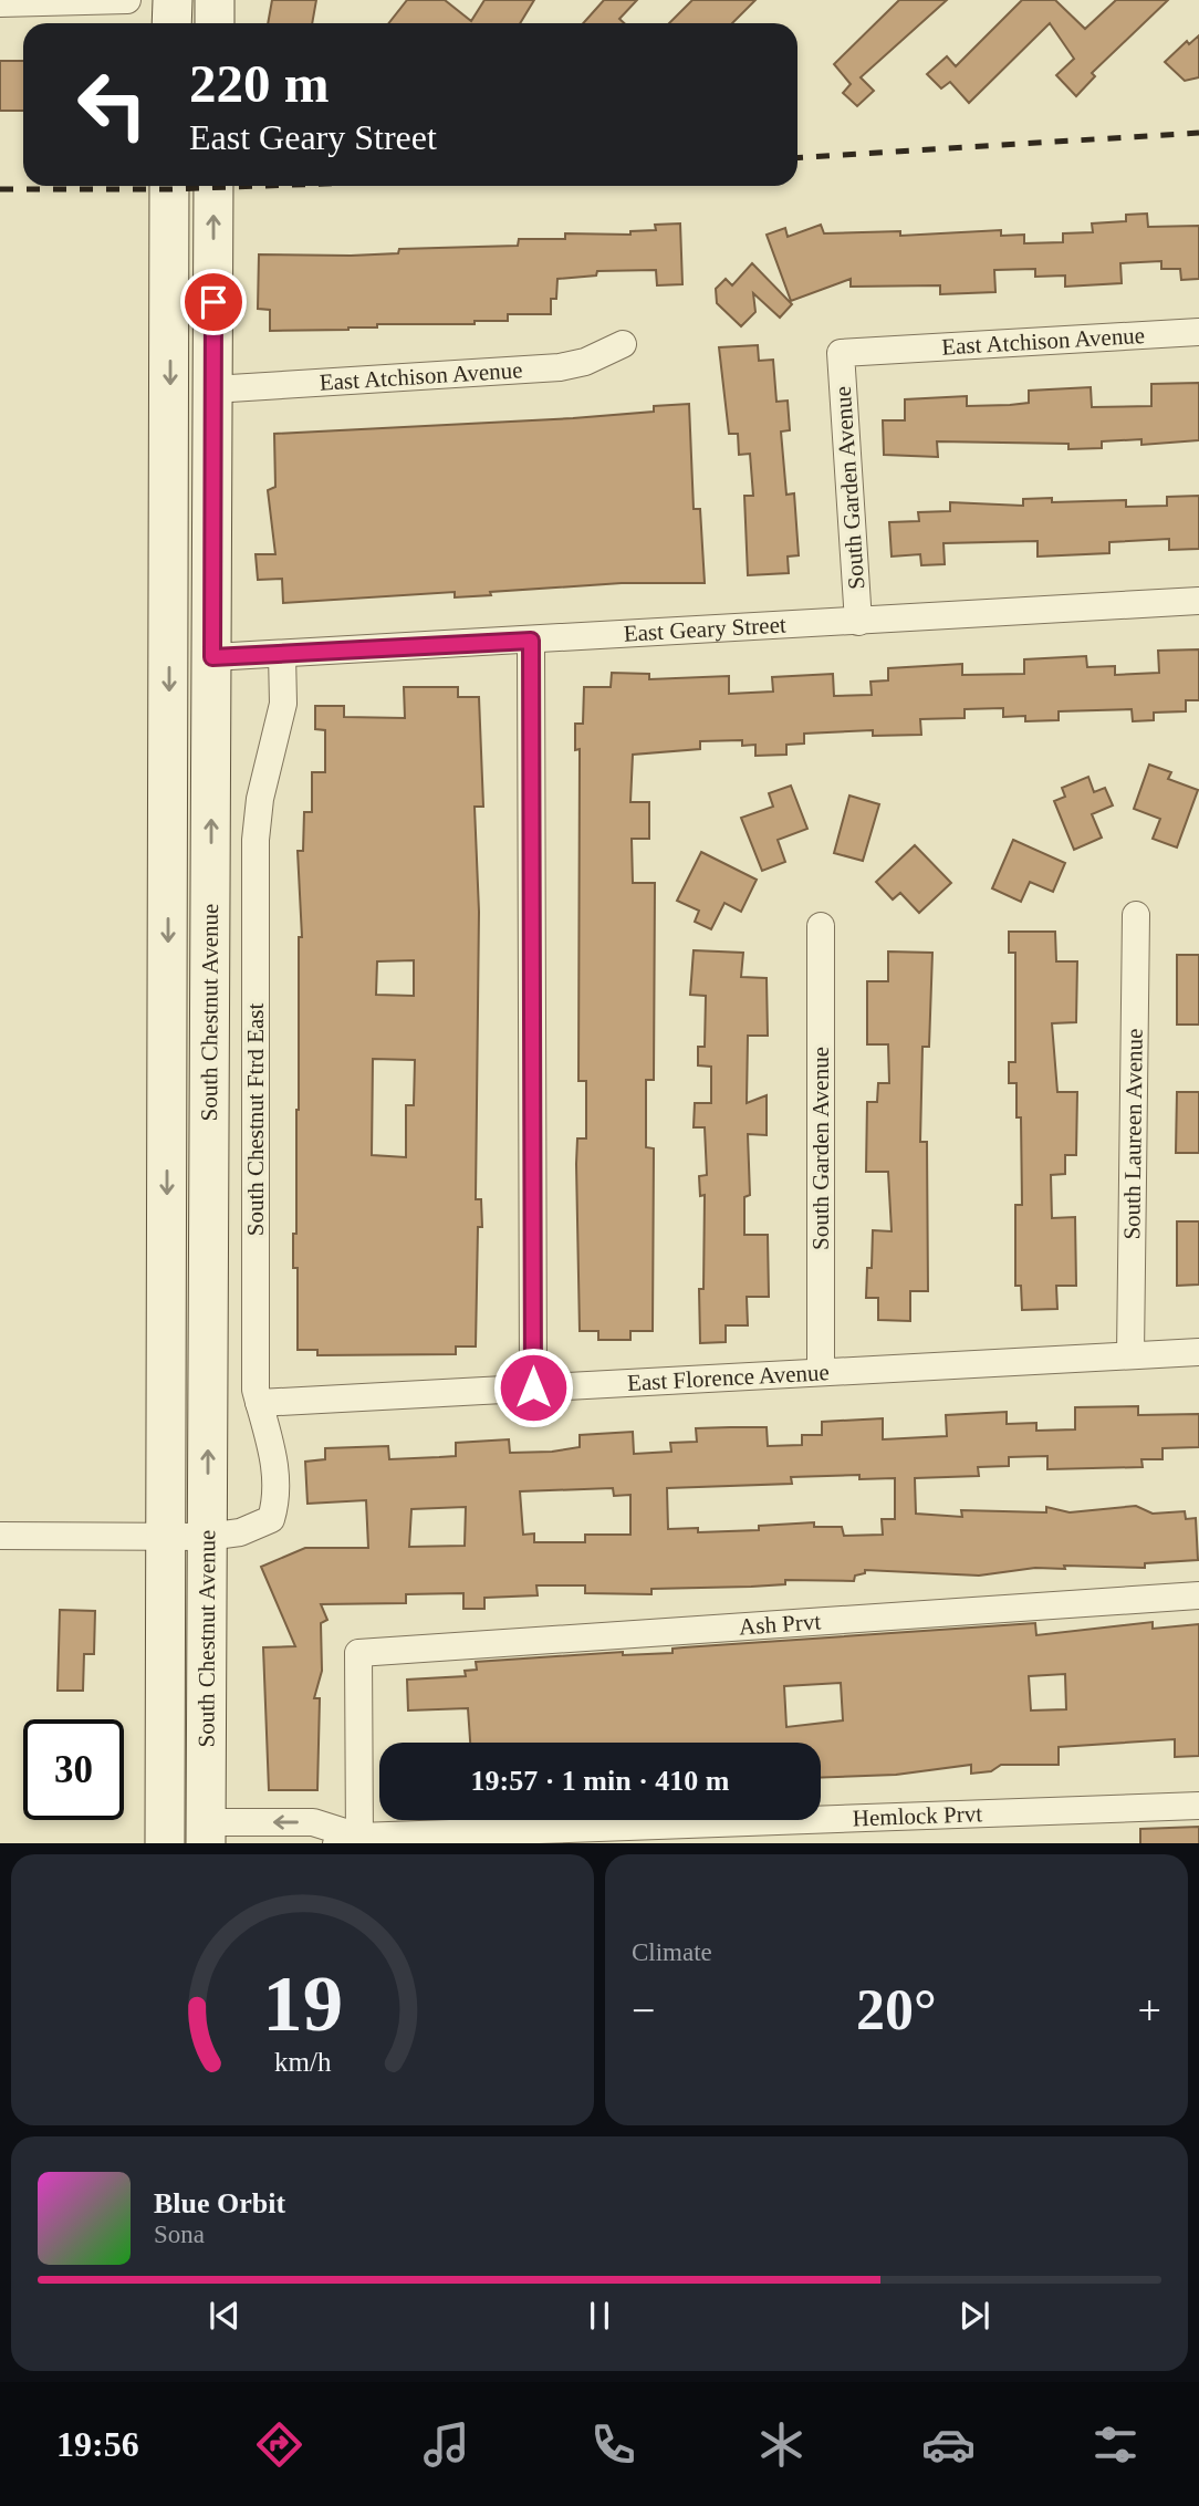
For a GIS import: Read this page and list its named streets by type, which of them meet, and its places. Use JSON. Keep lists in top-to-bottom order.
{
  "streets": {
    "main road": ["South Chestnut Avenue"],
    "street": [
      "East Atchison Avenue",
      "South Garden Avenue",
      "East Geary Street",
      "South Chestnut Ftrd East",
      "South Laureen Avenue",
      "East Florence Avenue",
      "Ash Prvt",
      "Hemlock Prvt"
    ]
  },
  "crossings": [
    ["East Atchison Avenue", "South Garden Avenue"],
    ["East Atchison Avenue", "South Chestnut Avenue"],
    ["South Garden Avenue", "East Geary Street"],
    ["South Garden Avenue", "East Florence Avenue"],
    ["East Geary Street", "South Chestnut Avenue"],
    ["East Geary Street", "South Chestnut Ftrd East"],
    ["South Chestnut Avenue", "South Chestnut Ftrd East"],
    ["South Chestnut Avenue", "Hemlock Prvt"],
    ["South Chestnut Ftrd East", "East Florence Avenue"],
    ["South Laureen Avenue", "East Florence Avenue"],
    ["Ash Prvt", "Hemlock Prvt"]
  ],
  "page": {
    "turn": ["220 m", "East Geary Street"],
    "limit": "30",
    "trip": "19:57 · 1 min · 410 m",
    "tile": "Climate",
    "heat": ["−", "20°", "+"],
    "song": ["Blue Orbit", "Sona"],
    "tabs": "19:56",
    "gauge": ["19", "km/h"]
  }
}
